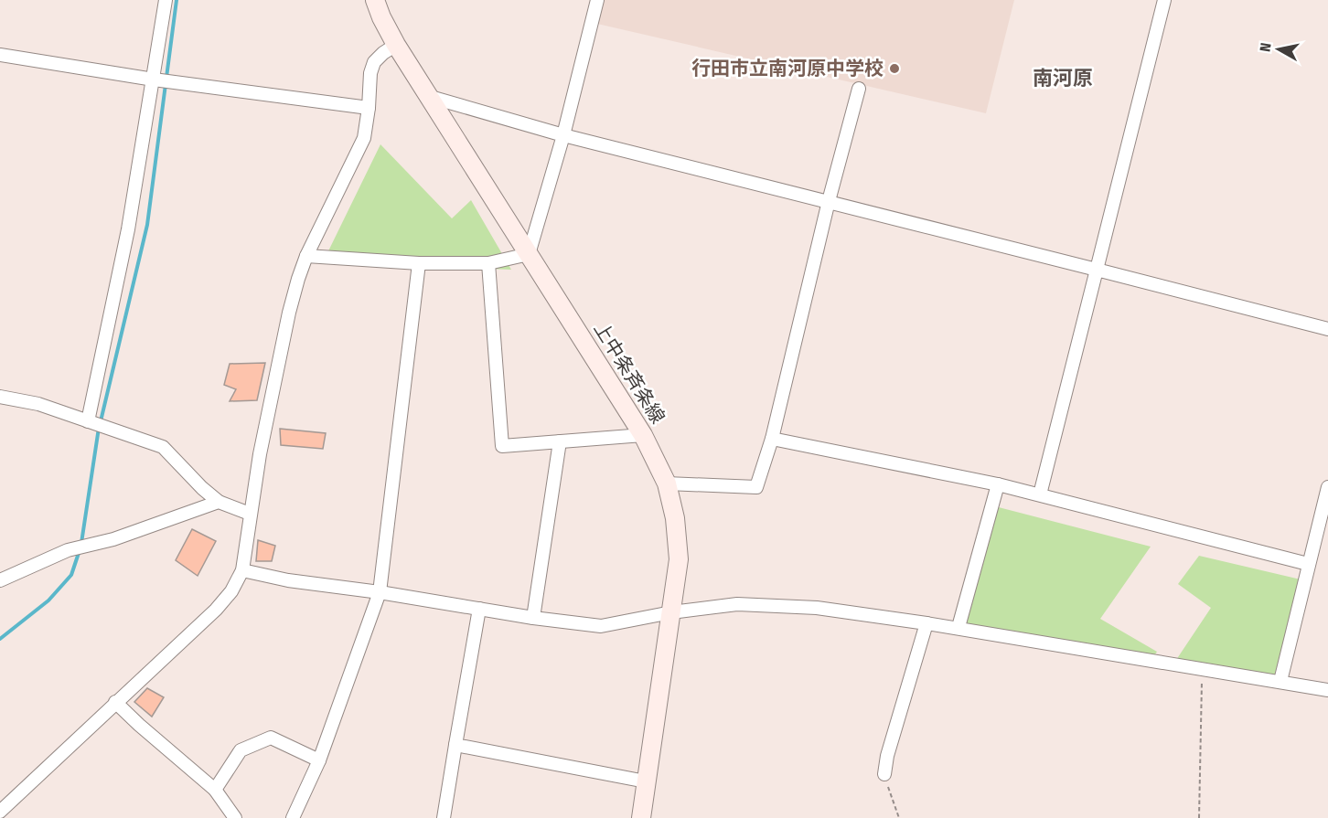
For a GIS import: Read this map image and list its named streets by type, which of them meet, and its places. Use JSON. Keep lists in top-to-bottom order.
{
  "streets": {
    "main road": ["上中条斉条線"]
  },
  "districts": ["南河原"],
  "places": ["行田市立南河原中学校"],
  "north": "left"
}
